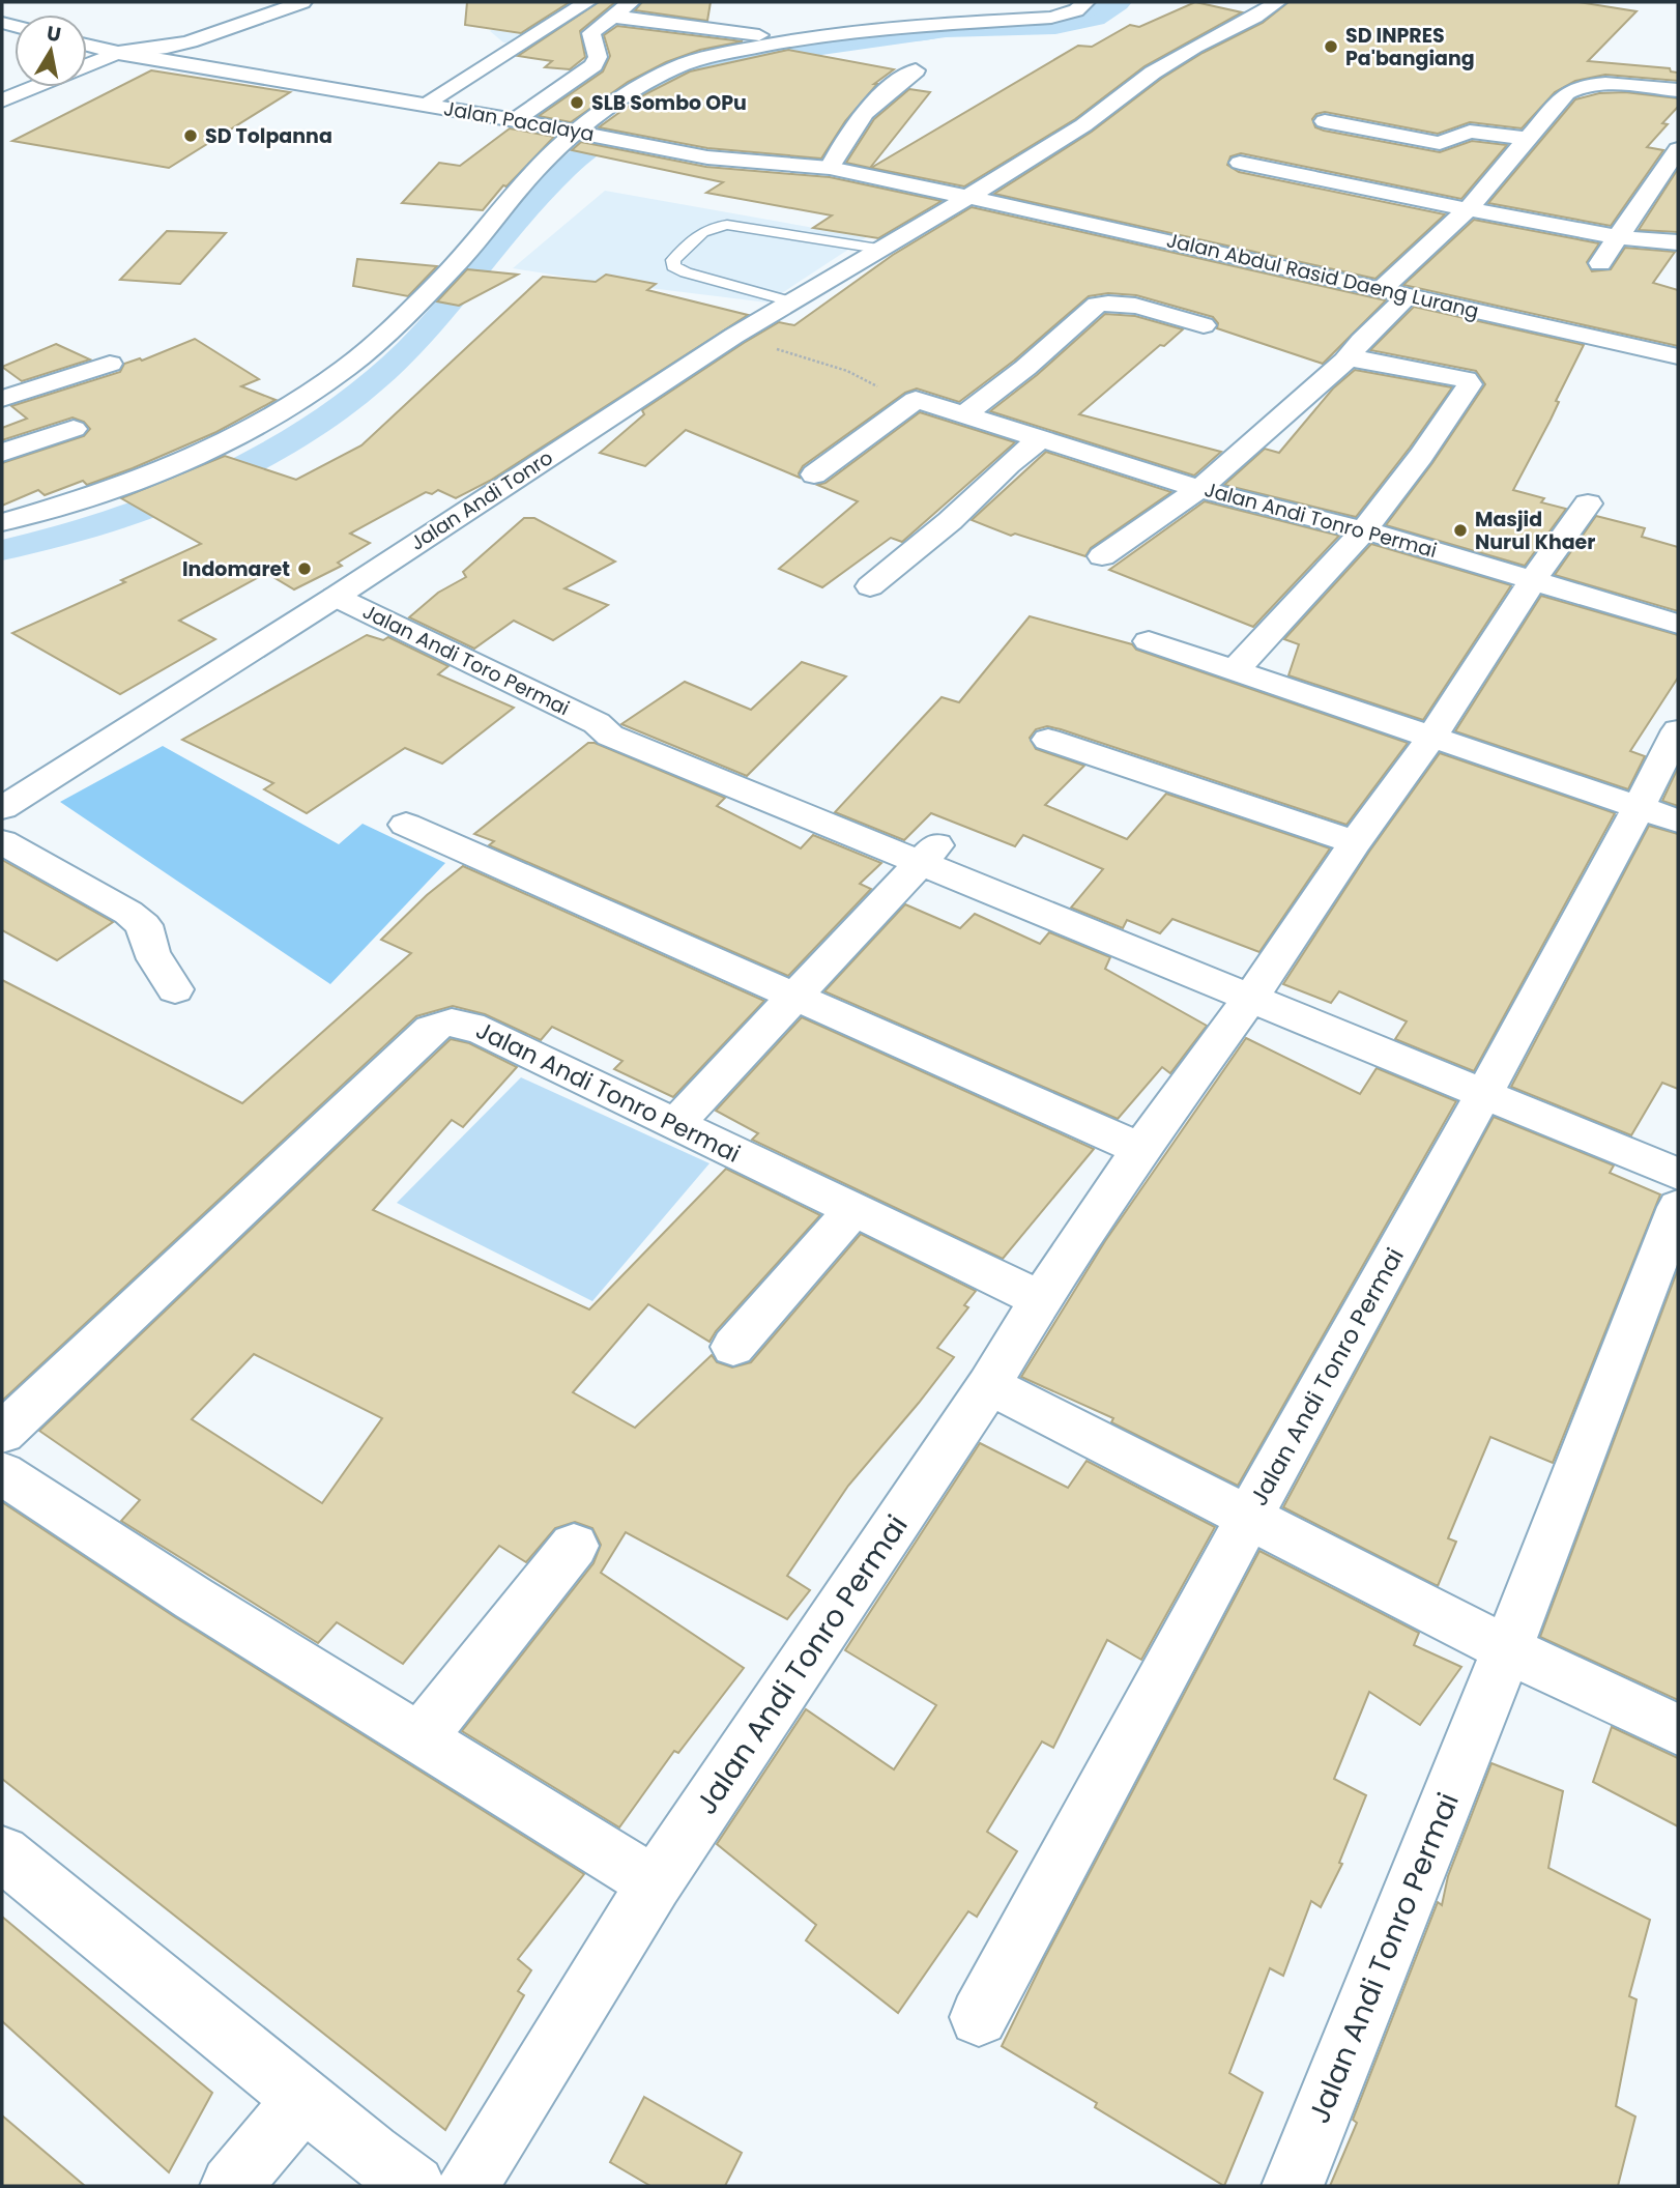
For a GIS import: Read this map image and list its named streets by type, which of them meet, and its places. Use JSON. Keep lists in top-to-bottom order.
{
  "streets": {
    "street": [
      "Jalan Pacalaya",
      "Jalan Abdul Rasid Daeng Lurang",
      "Jalan Andi Tonro",
      "Jalan Andi Tonro Permai",
      "Jalan Andi Toro Permai"
    ]
  },
  "crossings": [
    ["Jalan Pacalaya", "Jalan Abdul Rasid Daeng Lurang"],
    ["Jalan Pacalaya", "Jalan Andi Tonro"],
    ["Jalan Abdul Rasid Daeng Lurang", "Jalan Andi Tonro"],
    ["Jalan Andi Tonro", "Jalan Andi Toro Permai"]
  ],
  "places": [
    "SD INPRES Pa'bangiang",
    "SLB Sombo OPu",
    "SD Tolpanna",
    "Masjid Nurul Khaer",
    "Indomaret"
  ],
  "north": "top"
}
